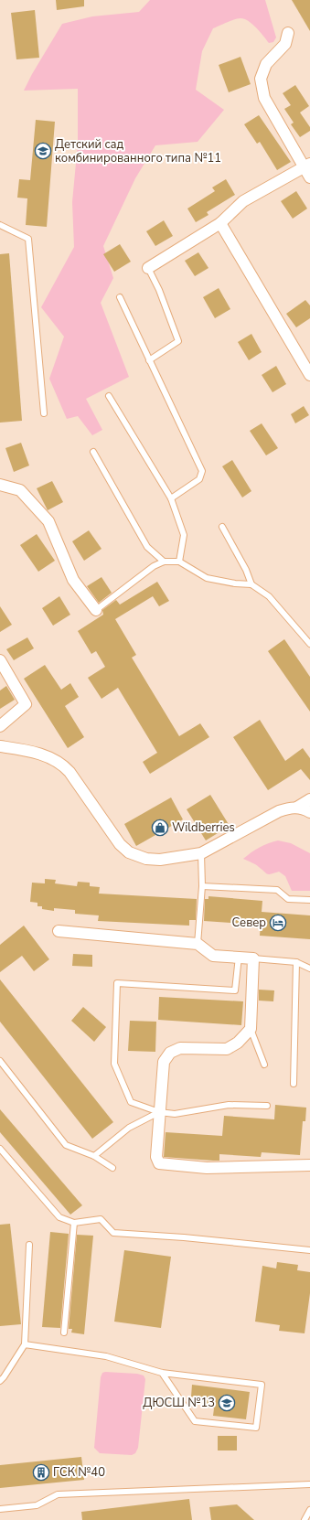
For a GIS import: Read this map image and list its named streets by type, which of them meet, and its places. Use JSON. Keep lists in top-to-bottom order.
{
  "places": {
    "school or university": ["Детский сад комбинированного типа №11", "ДЮСШ №13"],
    "shop": ["Wildberries"],
    "hotel": ["Север"],
    "building": ["ГСК №40"]
  }
}
